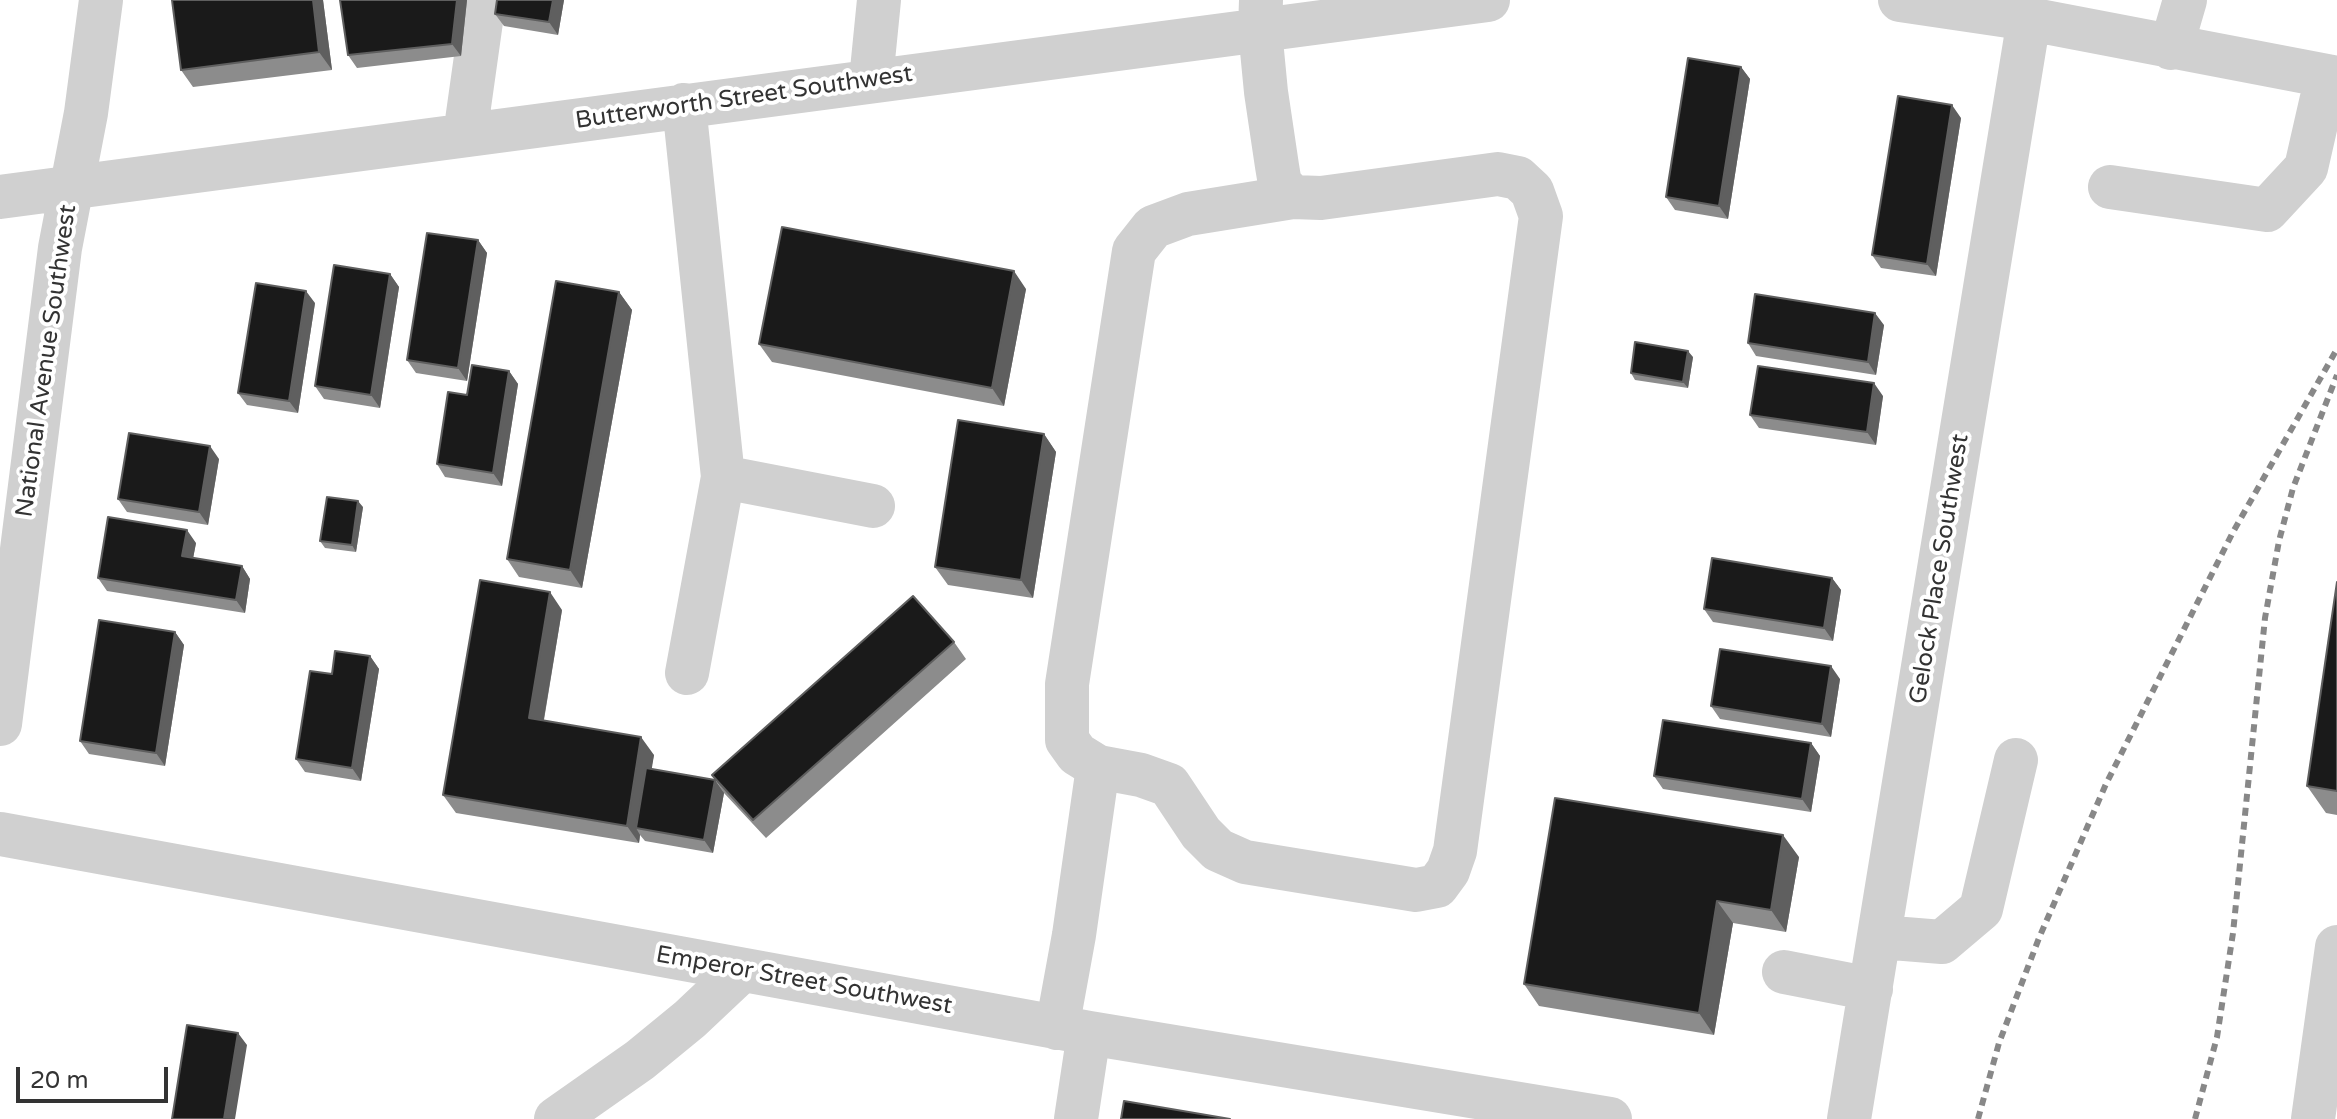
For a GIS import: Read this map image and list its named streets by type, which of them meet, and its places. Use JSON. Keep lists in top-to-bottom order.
{
  "streets": {
    "street": [
      "Butterworth Street Southwest",
      "National Avenue Southwest",
      "Gelock Place Southwest",
      "Emperor Street Southwest"
    ]
  },
  "crossings": [
    ["Butterworth Street Southwest", "National Avenue Southwest"]
  ],
  "scale_bar": "20 m"
}
